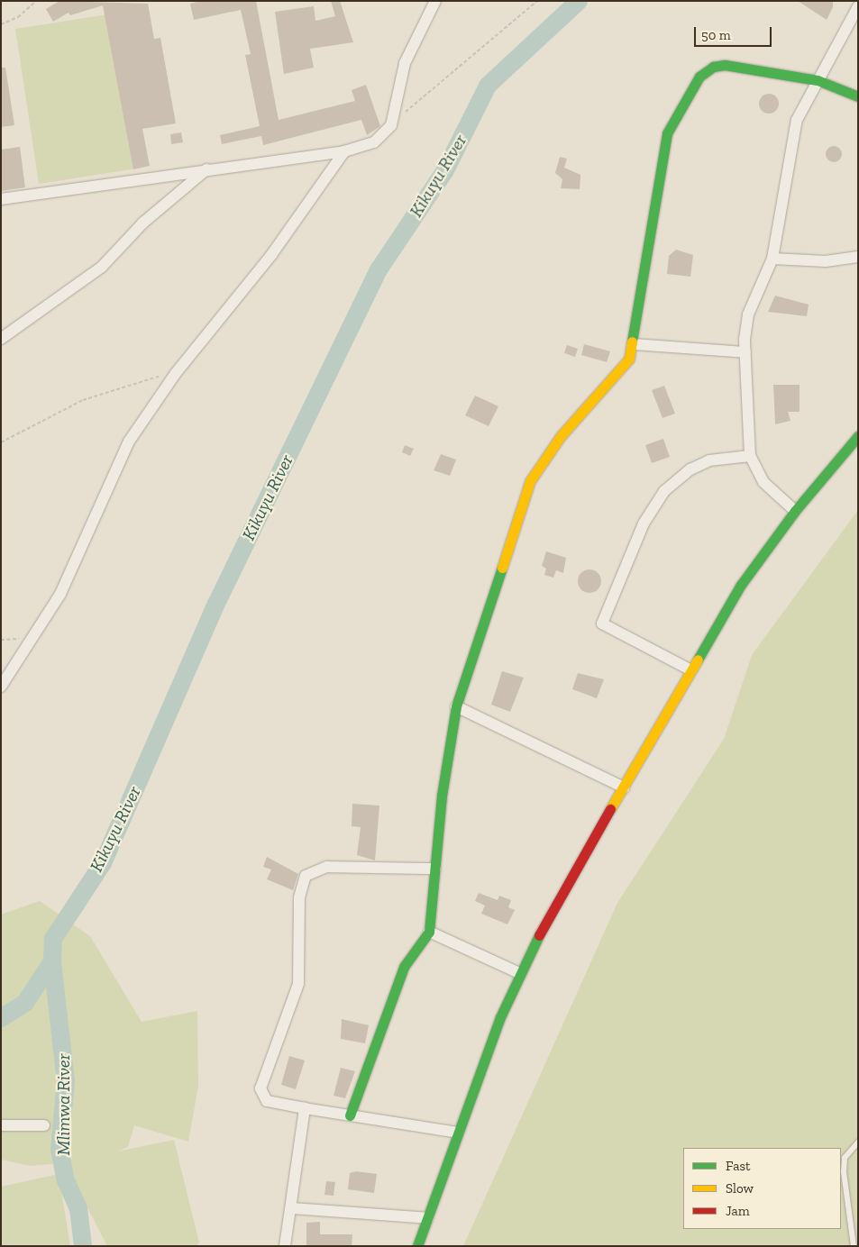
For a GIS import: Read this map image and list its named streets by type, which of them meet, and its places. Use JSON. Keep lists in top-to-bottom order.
{
  "water": ["Kikuyu River", "Mlimwa River"],
  "legend": ["Fast", "Slow", "Jam"],
  "scale_bar": "50 m"
}
